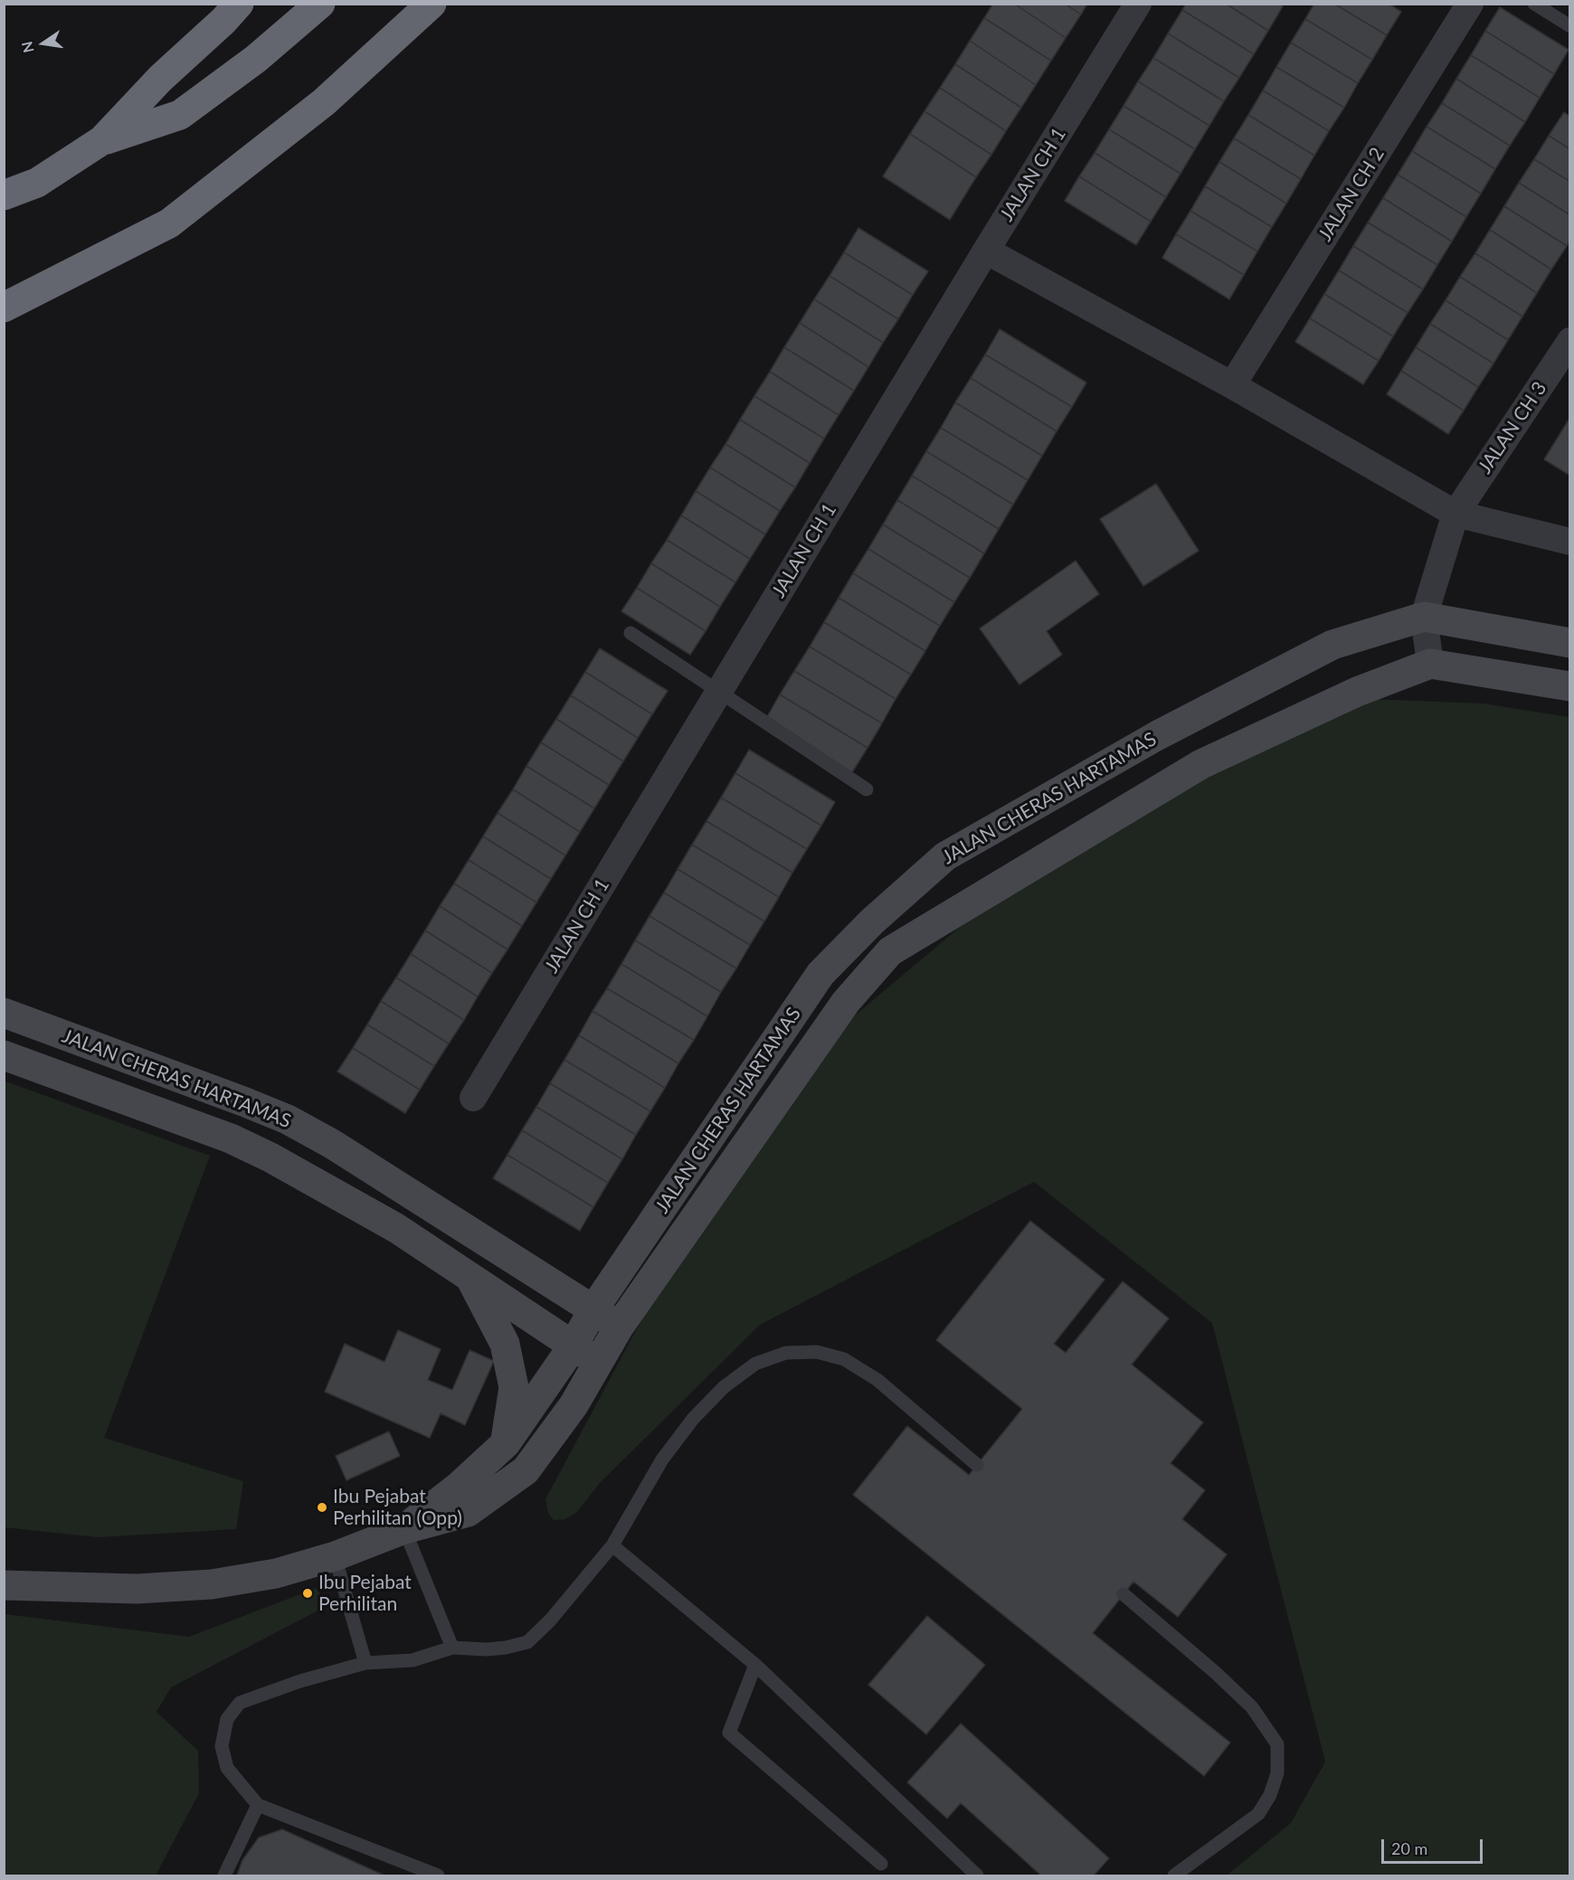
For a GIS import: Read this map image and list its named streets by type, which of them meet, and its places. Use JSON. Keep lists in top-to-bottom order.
{
  "streets": {
    "street": [
      "JALAN CH 1",
      "JALAN CH 2",
      "JALAN CH 3",
      "JALAN CHERAS HARTAMAS"
    ]
  },
  "crossings": [
    ["JALAN CH 3", "JALAN CHERAS HARTAMAS"]
  ],
  "places": ["Ibu Pejabat Perhilitan (Opp)", "Ibu Pejabat Perhilitan"],
  "scale_bar": "20 m",
  "north": "left"
}
